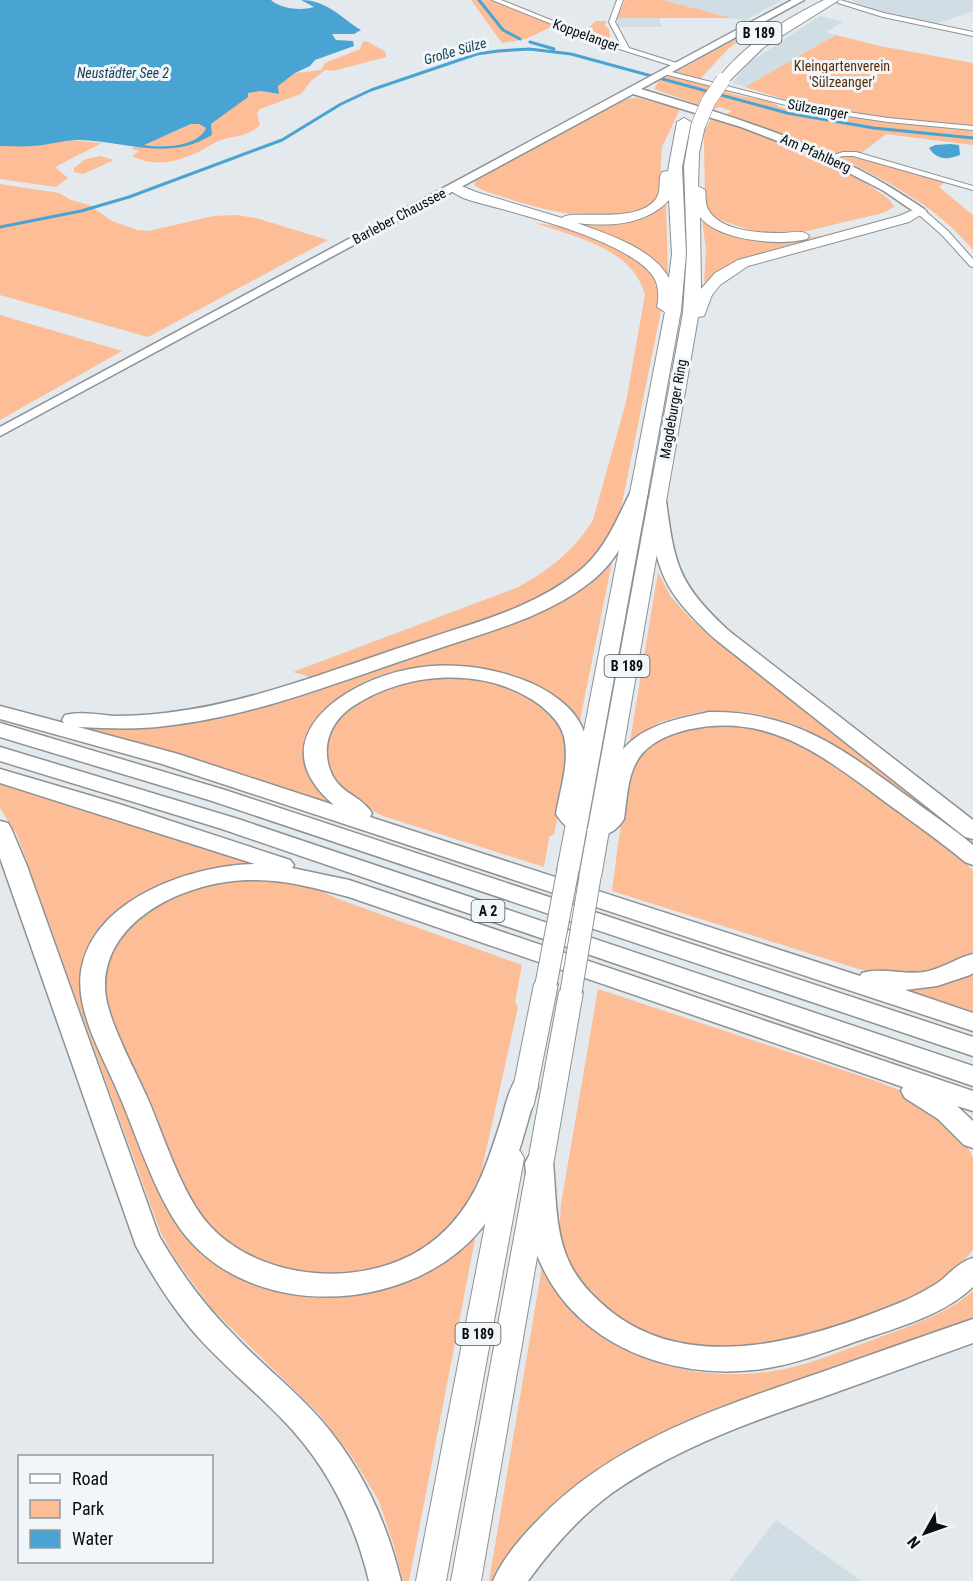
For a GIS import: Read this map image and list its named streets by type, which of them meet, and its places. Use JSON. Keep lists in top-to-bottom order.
{
  "streets": {
    "highway": ["B 189", "Magdeburger Ring", "A 2"],
    "street": [
      "Koppelanger",
      "Sülzeanger",
      "Am Pfahlberg",
      "Barleber Chaussee"
    ]
  },
  "crossings": [
    ["B 189", "Magdeburger Ring"],
    ["Koppelanger", "Barleber Chaussee"],
    ["Sülzeanger", "Barleber Chaussee"],
    ["Am Pfahlberg", "Barleber Chaussee"]
  ],
  "water": ["Große Sülze", "Neustädter See 2"],
  "parks": ["Kleingartenverein 'Sülzeanger'"],
  "legend": ["Road", "Park", "Water"],
  "north": "bottom left"
}
